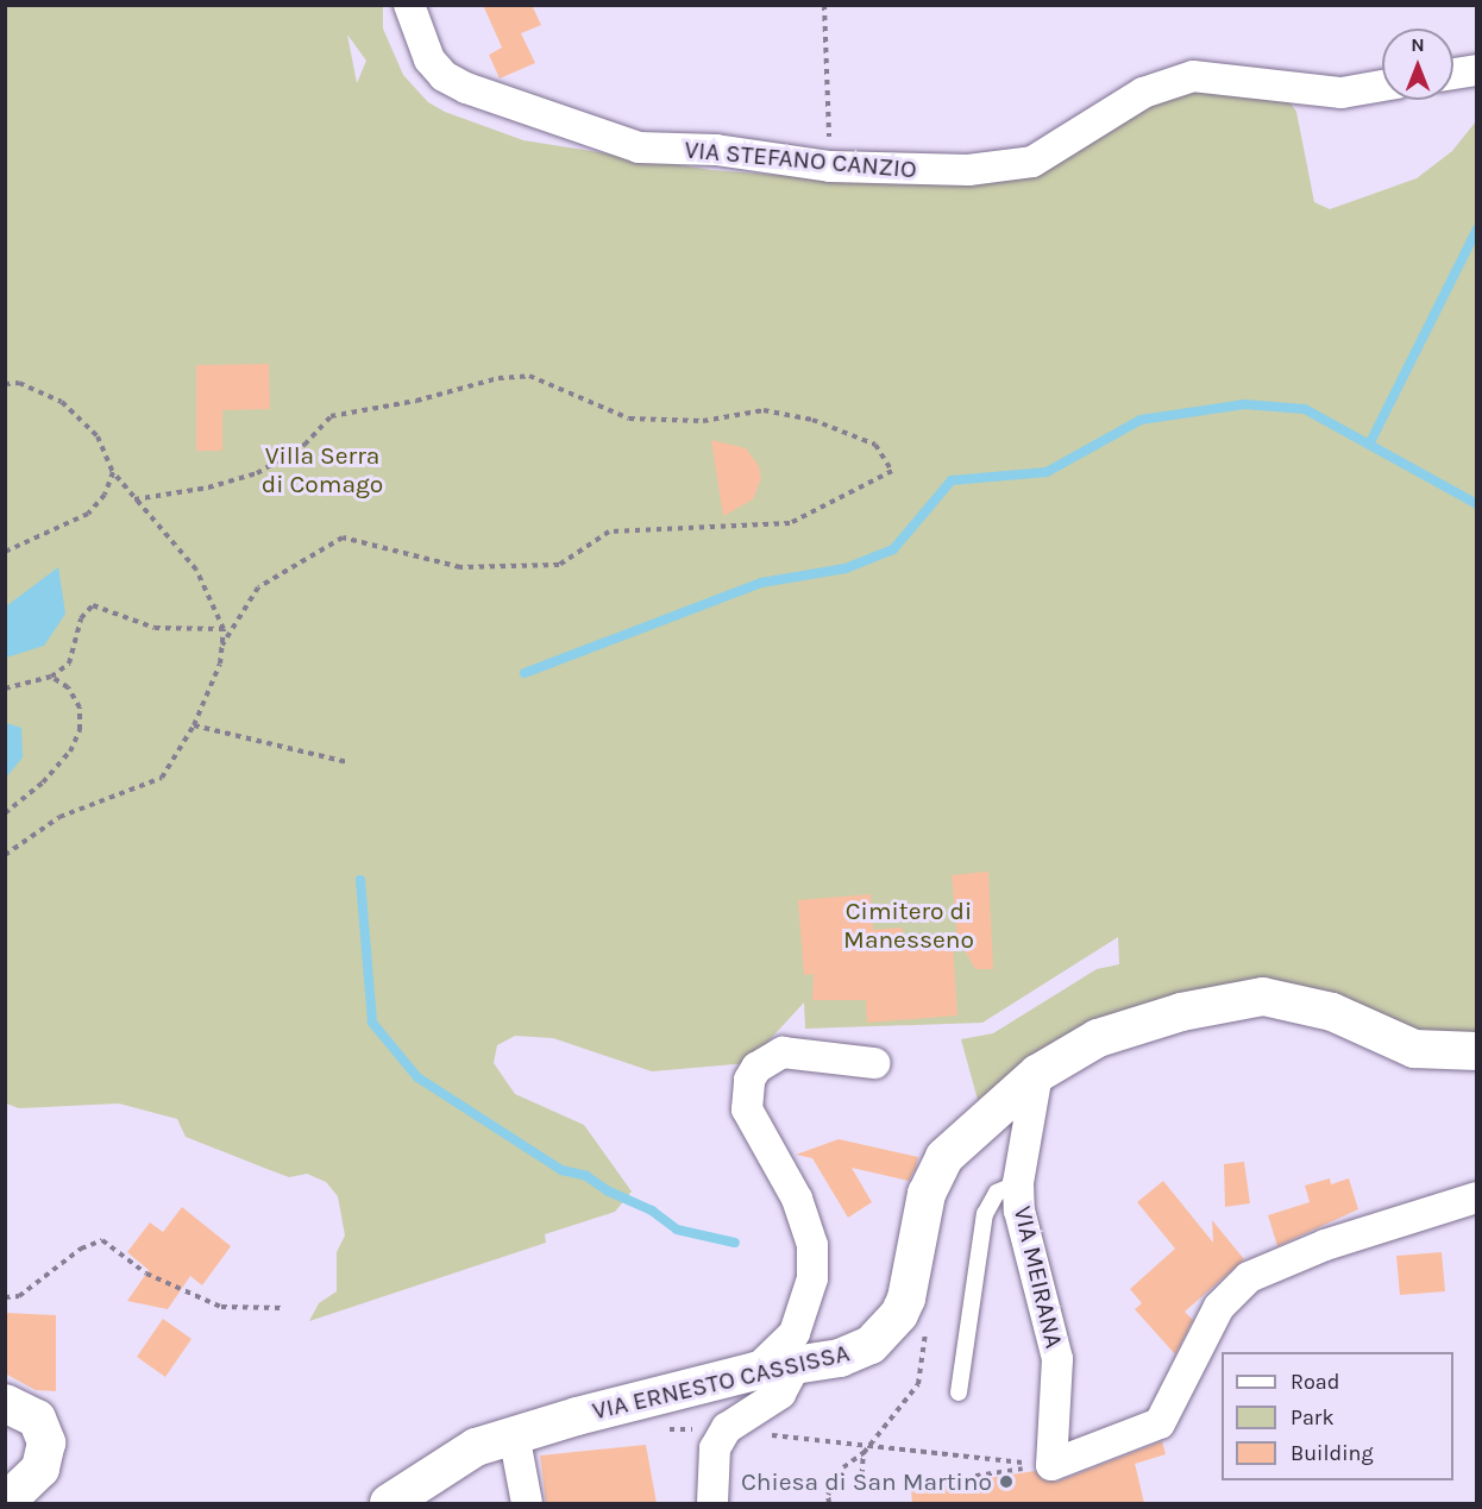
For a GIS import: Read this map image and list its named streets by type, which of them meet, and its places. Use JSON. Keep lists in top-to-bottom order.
{
  "streets": {
    "street": ["VIA STEFANO CANZIO", "VIA MEIRANA", "VIA ERNESTO CASSISSA"]
  },
  "crossings": [
    ["VIA MEIRANA", "VIA ERNESTO CASSISSA"]
  ],
  "parks": ["Villa Serra di Comago", "Cimitero di Manesseno"],
  "places": ["Chiesa di San Martino"],
  "legend": ["Road", "Park", "Building"],
  "north": "top"
}
